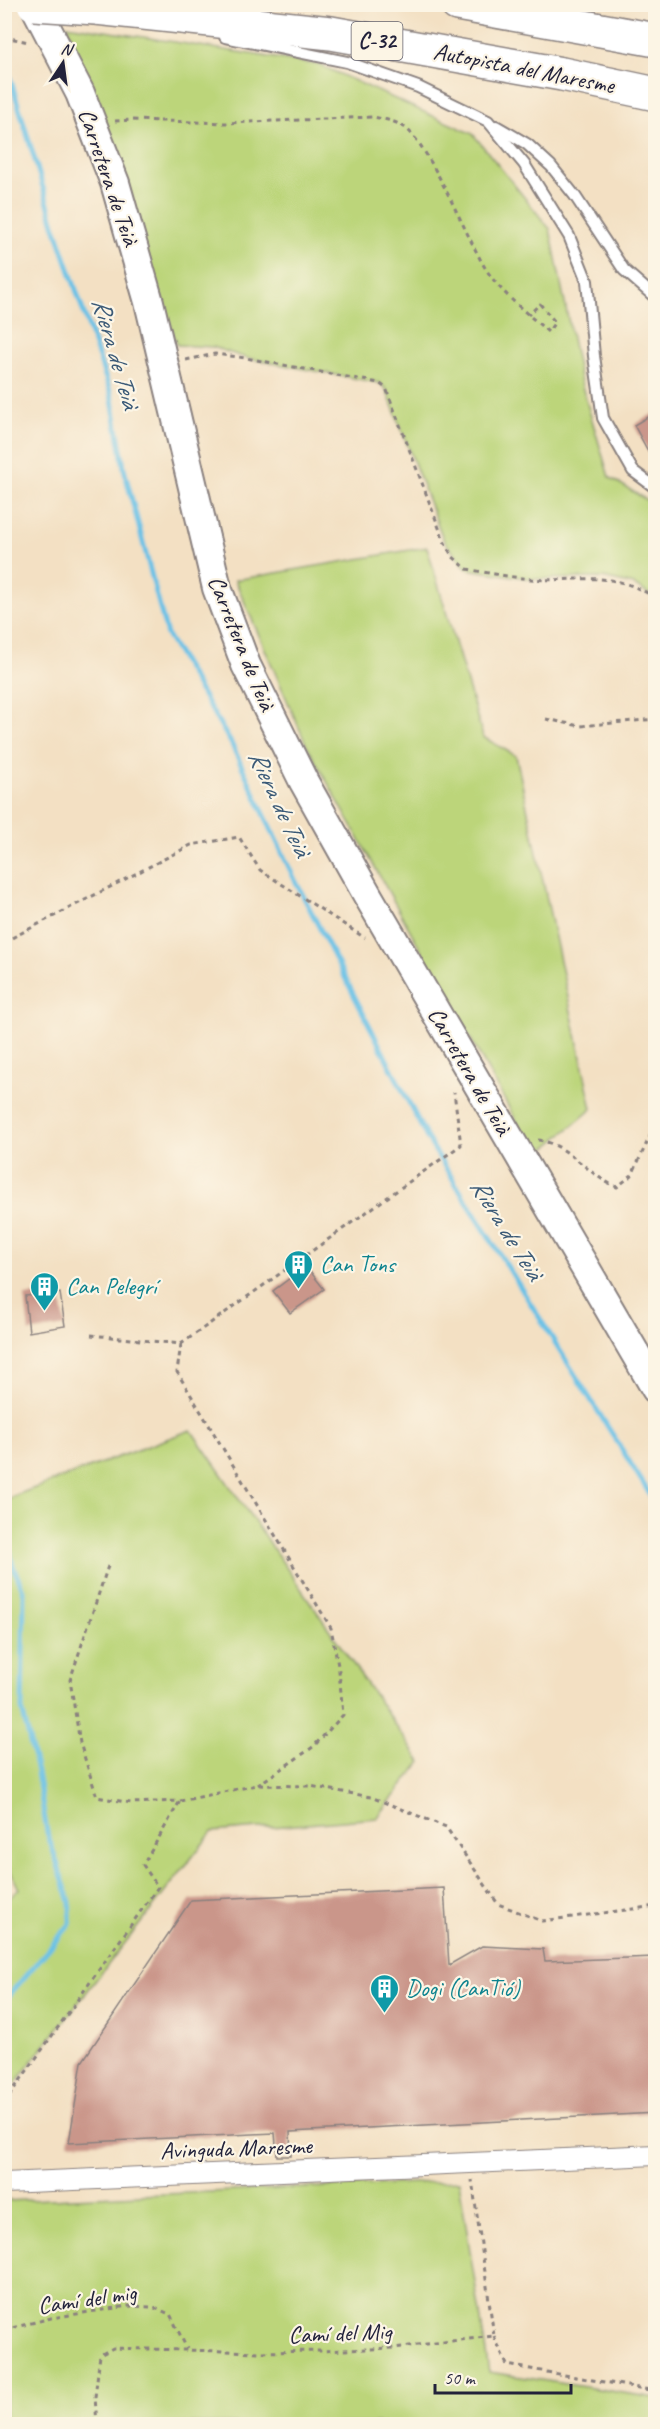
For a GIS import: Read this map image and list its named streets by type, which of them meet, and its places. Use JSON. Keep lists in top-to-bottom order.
{
  "streets": {
    "highway": ["C-32", "Autopista del Maresme"],
    "street": ["Carretera de Teià", "Avinguda Maresme"],
    "path": ["Camí del mig", "Camí del Mig"]
  },
  "crossings": [
    ["Autopista del Maresme", "Carretera de Teià"],
    ["Camí del mig", "Camí del Mig"]
  ],
  "water": ["Riera de Teià"],
  "places": {
    "building": ["Can Tons", "Can Pelegrí", "Dogi (CanTió)"]
  },
  "scale_bar": "50 m",
  "north": "top"
}
